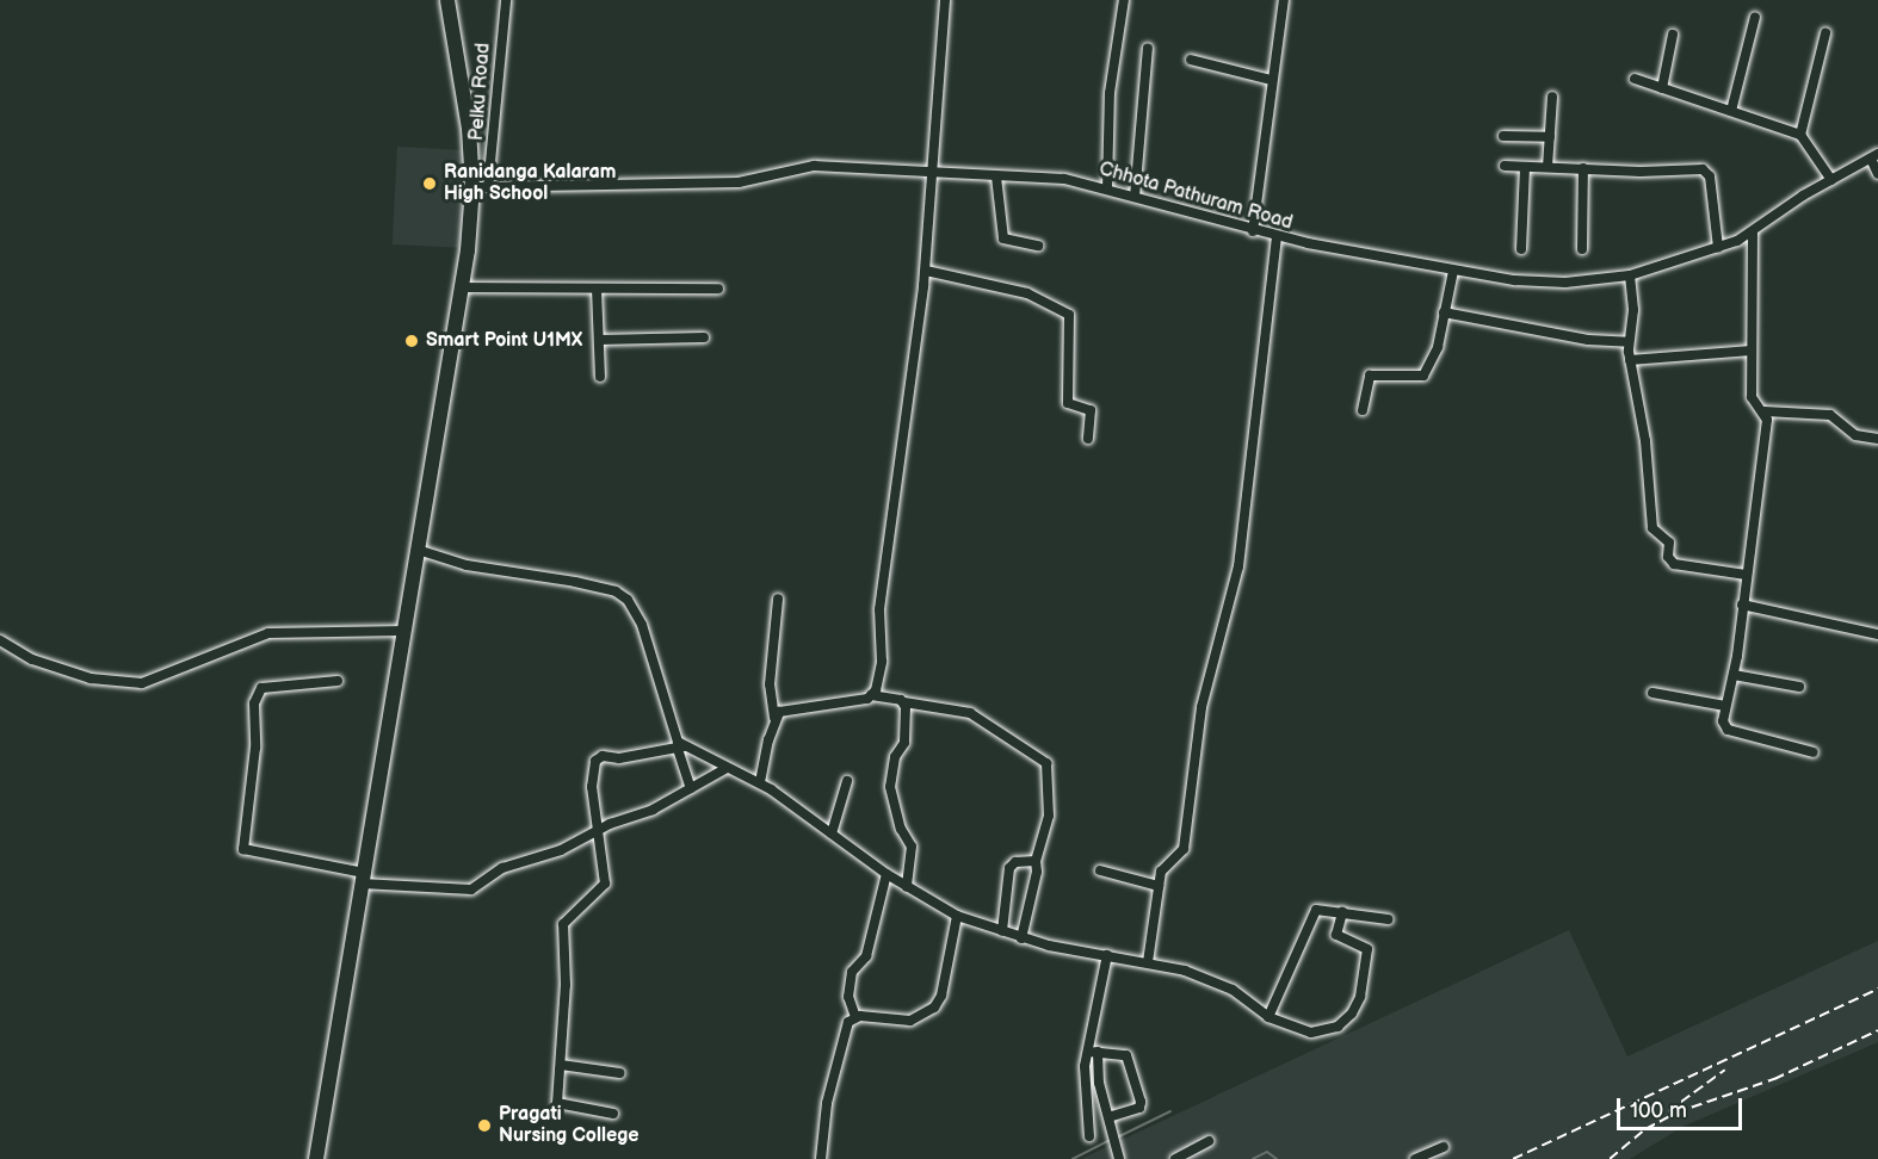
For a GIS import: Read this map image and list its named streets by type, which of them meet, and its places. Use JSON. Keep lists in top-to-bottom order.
{
  "streets": {
    "street": ["Pelku Road", "Chhota Pathuram Road"]
  },
  "crossings": [
    ["Pelku Road", "Chhota Pathuram Road"]
  ],
  "places": ["Ranidanga Kalaram High School", "Smart Point U1MX", "Pragati Nursing College"],
  "scale_bar": "100 m"
}
